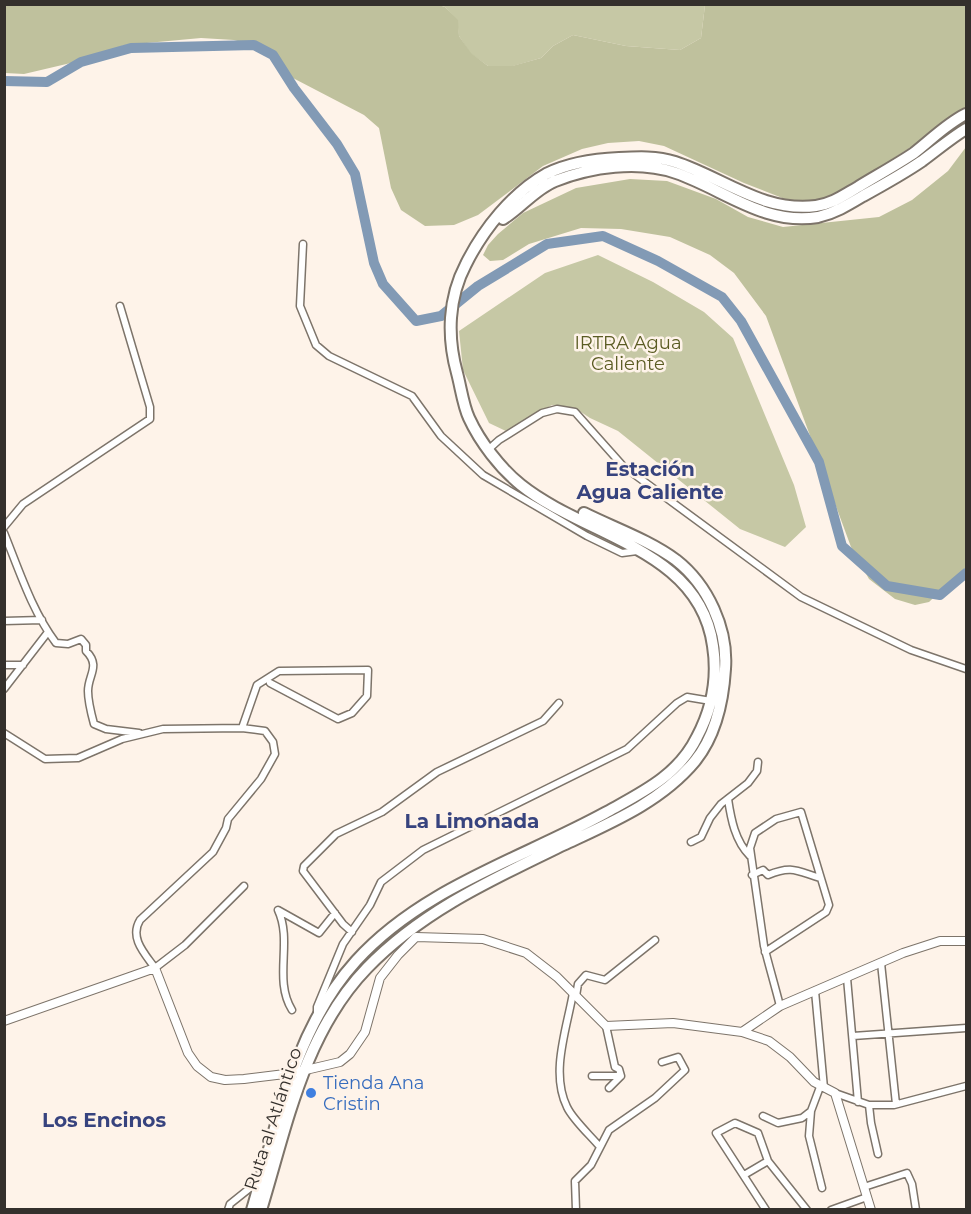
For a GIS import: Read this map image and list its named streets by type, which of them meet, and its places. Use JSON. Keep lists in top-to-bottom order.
{
  "streets": {
    "highway": ["Ruta al Atlántico"]
  },
  "districts": ["Estación Agua Caliente", "La Limonada", "Los Encinos"],
  "parks": ["IRTRA Agua Caliente"],
  "places": ["Tienda Ana Cristin"]
}
